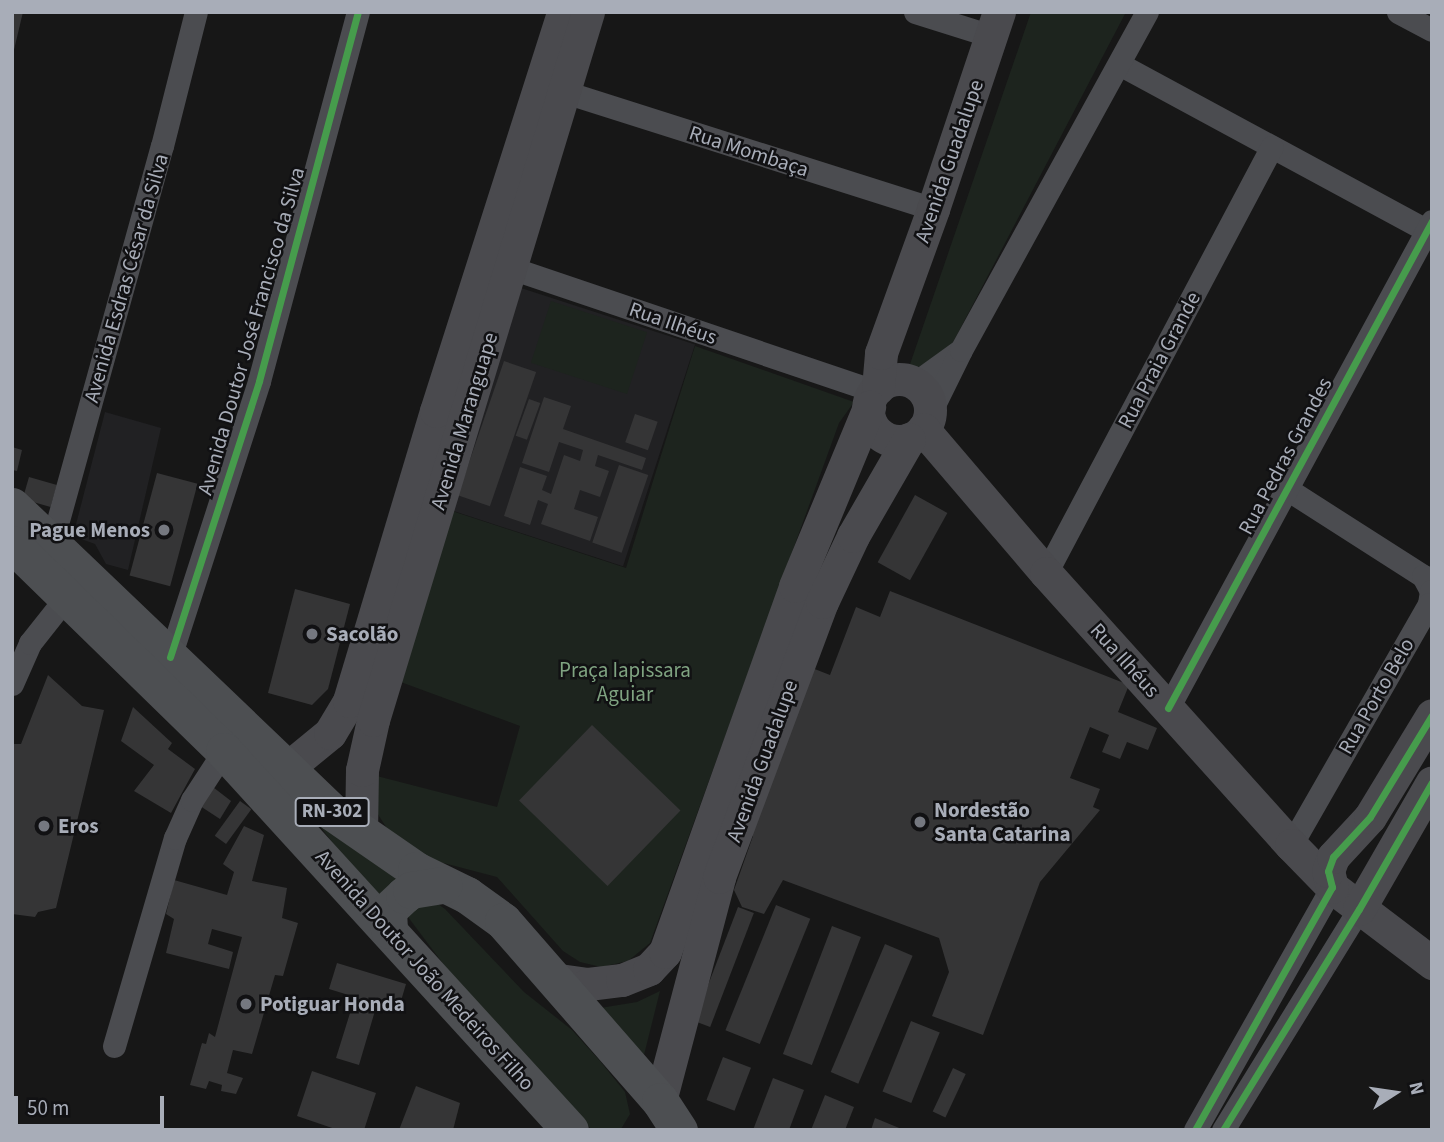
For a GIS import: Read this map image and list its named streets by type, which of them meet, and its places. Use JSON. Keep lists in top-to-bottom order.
{
  "streets": {
    "main road": [
      "Avenida Guadalupe",
      "Rua Ilhéus",
      "Avenida Maranguape",
      "RN-302",
      "Avenida Doutor João Medeiros Filho"
    ],
    "street": [
      "Rua Mombaça",
      "Avenida Esdras César da Silva",
      "Avenida Doutor José Francisco da Silva",
      "Rua Praia Grande",
      "Rua Pedras Grandes",
      "Rua Porto Belo"
    ]
  },
  "crossings": [
    ["Rua Mombaça", "Avenida Guadalupe"],
    ["Rua Mombaça", "Avenida Maranguape"],
    ["Avenida Guadalupe", "Rua Ilhéus"],
    ["Avenida Guadalupe", "Avenida Doutor João Medeiros Filho"],
    ["Avenida Esdras César da Silva", "Avenida Doutor João Medeiros Filho"],
    ["Rua Ilhéus", "Rua Praia Grande"],
    ["Rua Ilhéus", "Avenida Maranguape"],
    ["Rua Ilhéus", "Rua Pedras Grandes"],
    ["Rua Ilhéus", "Rua Porto Belo"],
    ["Avenida Doutor José Francisco da Silva", "Avenida Doutor João Medeiros Filho"],
    ["Avenida Maranguape", "Avenida Doutor João Medeiros Filho"],
    ["Rua Pedras Grandes", "Rua Porto Belo"]
  ],
  "parks": ["Praça Iapissara Aguiar"],
  "places": [
    "Pague Menos",
    "Sacolão",
    "Nordestão Santa Catarina",
    "Eros",
    "Potiguar Honda"
  ],
  "scale_bar": "50 m",
  "north": "right"
}
